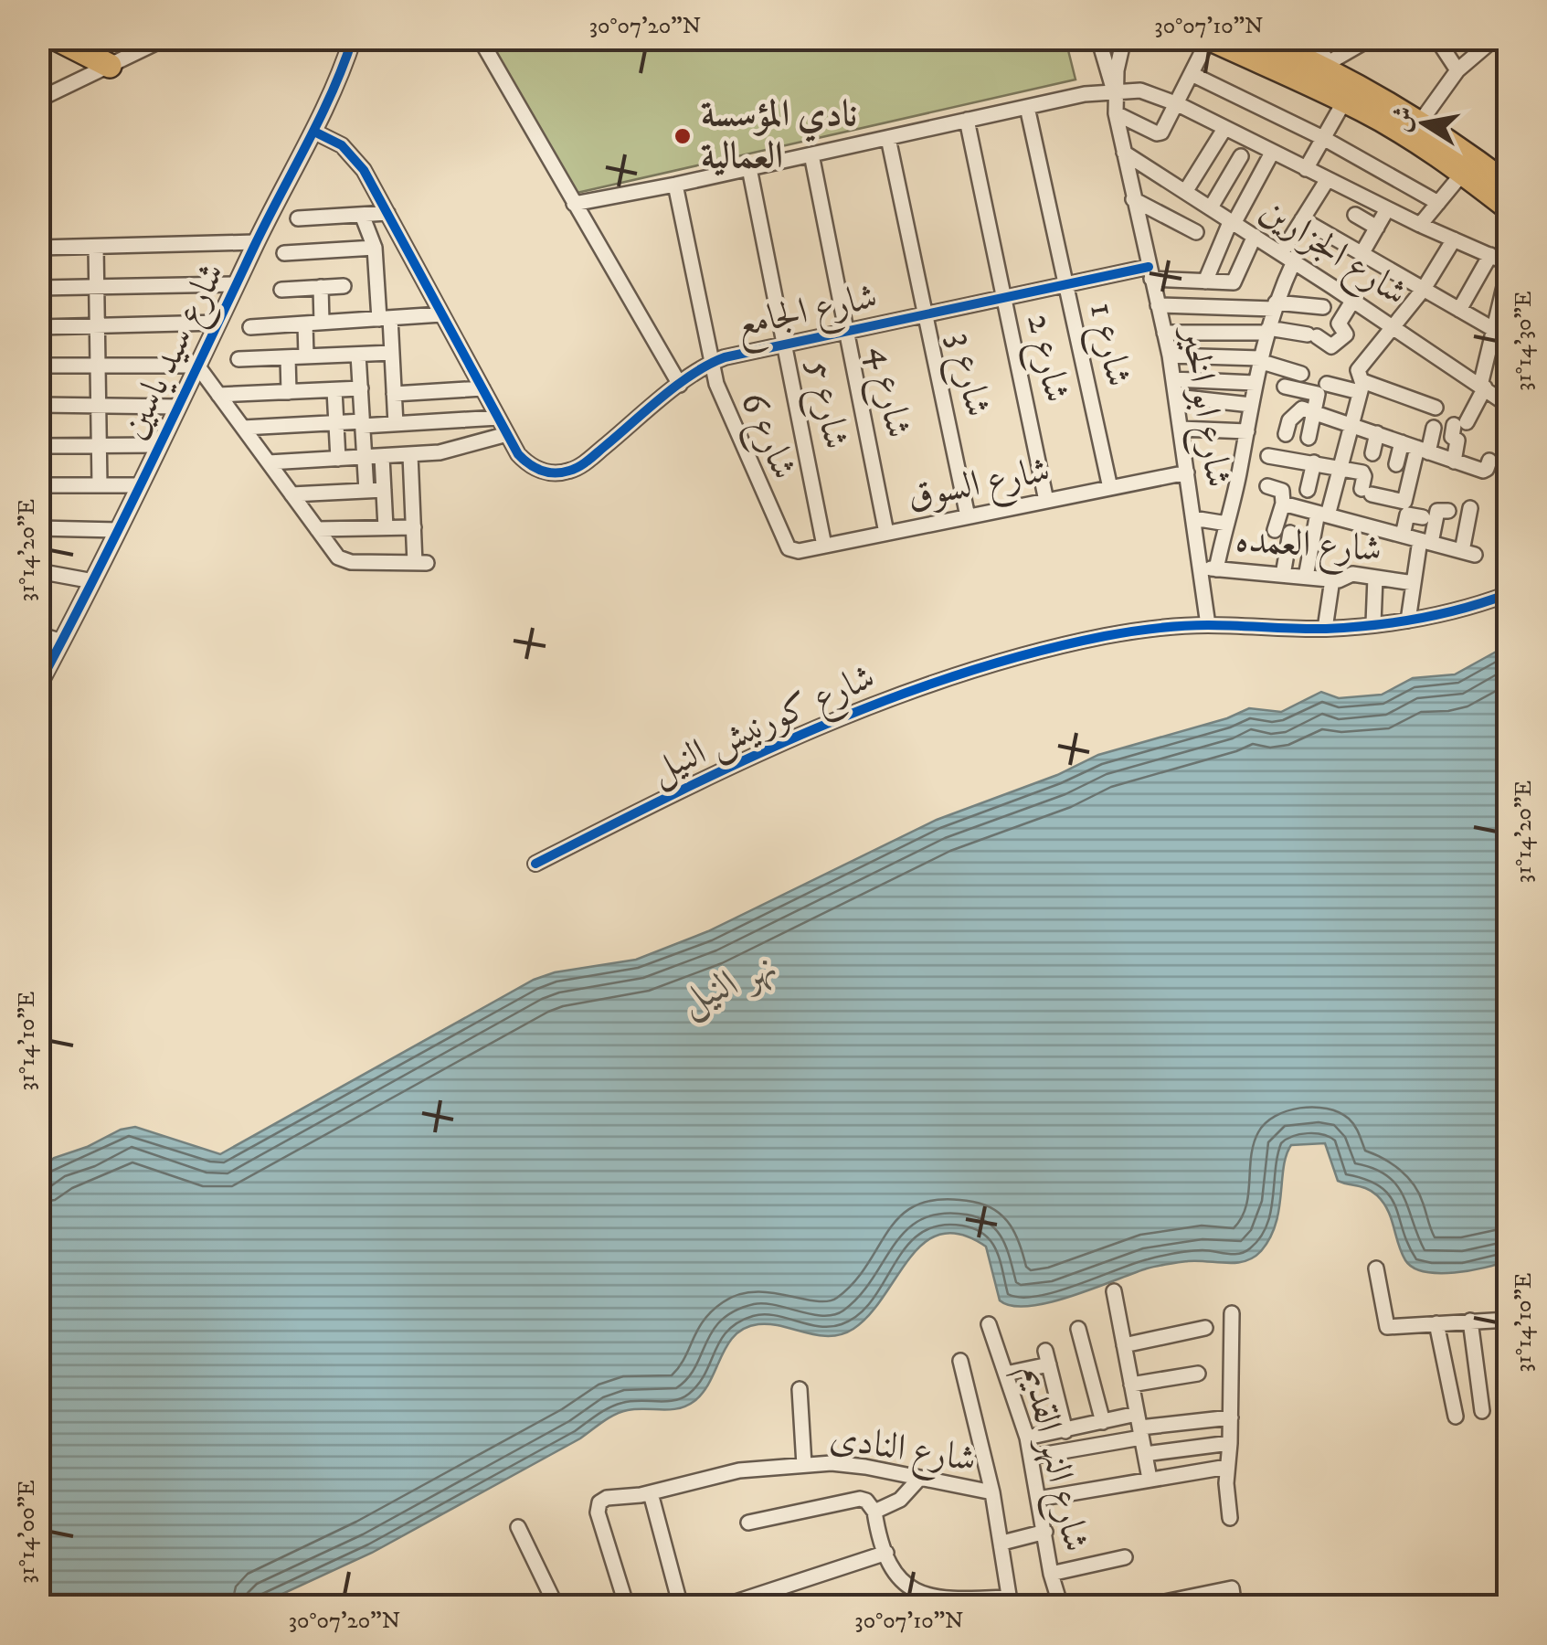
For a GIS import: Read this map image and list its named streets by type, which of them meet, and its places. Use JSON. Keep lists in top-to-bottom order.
{
  "streets": {
    "street": [
      "شارع الجزارين",
      "شارع الجامع",
      "شارع 1",
      "شارع سيد ياسين",
      "شارع 2",
      "شارع 3",
      "شارع 4",
      "شارع 5",
      "شارع ابو الخير",
      "شارع 6",
      "شارع السوق",
      "شارع العمده",
      "شارع كورنيش النيل",
      "شارع النادى",
      "شارع النهر القديم"
    ]
  },
  "crossings": [
    ["شارع الجزارين", "شارع ابو الخير"],
    ["شارع الجامع", "شارع 1"],
    ["شارع الجامع", "شارع سيد ياسين"],
    ["شارع الجامع", "شارع 2"],
    ["شارع الجامع", "شارع 3"],
    ["شارع الجامع", "شارع 4"],
    ["شارع الجامع", "شارع 5"],
    ["شارع الجامع", "شارع ابو الخير"],
    ["شارع الجامع", "شارع 6"],
    ["شارع 1", "شارع السوق"],
    ["شارع 2", "شارع السوق"],
    ["شارع 3", "شارع السوق"],
    ["شارع 4", "شارع السوق"],
    ["شارع 5", "شارع السوق"],
    ["شارع ابو الخير", "شارع السوق"],
    ["شارع ابو الخير", "شارع العمده"],
    ["شارع ابو الخير", "شارع كورنيش النيل"],
    ["شارع 6", "شارع السوق"]
  ],
  "water": ["نهر النيل"],
  "places": ["نادي المؤسسة العمالية"],
  "north": "left",
  "coordinates": [
    "30°07'20\"N",
    "30°07'10\"N",
    "31°14'30\"E",
    "31°14'20\"E",
    "31°14'10\"E",
    "31°14'00\"E"
  ]
}
